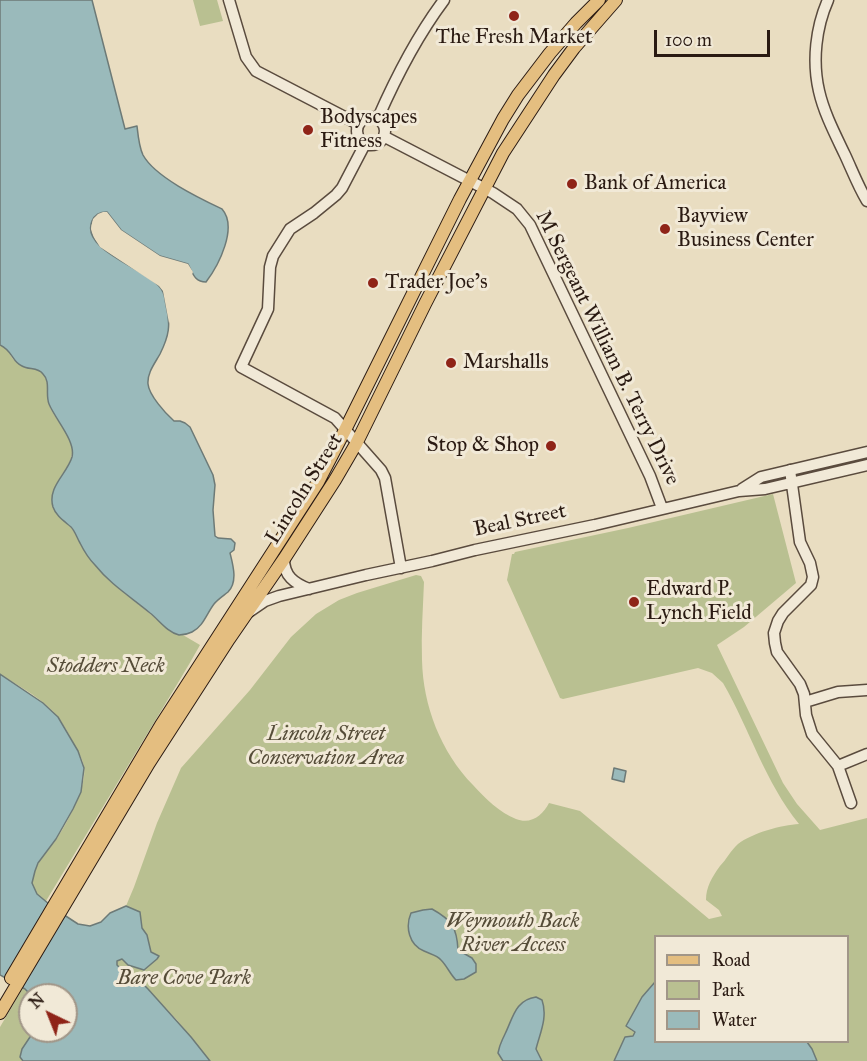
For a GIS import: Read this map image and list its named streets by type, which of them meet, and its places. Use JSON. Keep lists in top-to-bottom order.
{
  "streets": {
    "main road": ["Lincoln Street"],
    "street": ["M Sergeant William B. Terry Drive", "Beal Street"]
  },
  "crossings": [
    ["M Sergeant William B. Terry Drive", "Lincoln Street"],
    ["M Sergeant William B. Terry Drive", "Beal Street"],
    ["Lincoln Street", "Beal Street"]
  ],
  "parks": [
    "Stodders Neck",
    "Lincoln Street Conservation Area",
    "Weymouth Back River Access",
    "Bare Cove Park"
  ],
  "places": [
    "The Fresh Market",
    "Bodyscapes Fitness",
    "Bank of America",
    "Bayview Business Center",
    "Trader Joe's",
    "Marshalls",
    "Stop & Shop",
    "Edward P. Lynch Field"
  ],
  "legend": ["Road", "Park", "Water"],
  "scale_bar": "100 m",
  "north": "top left"
}
